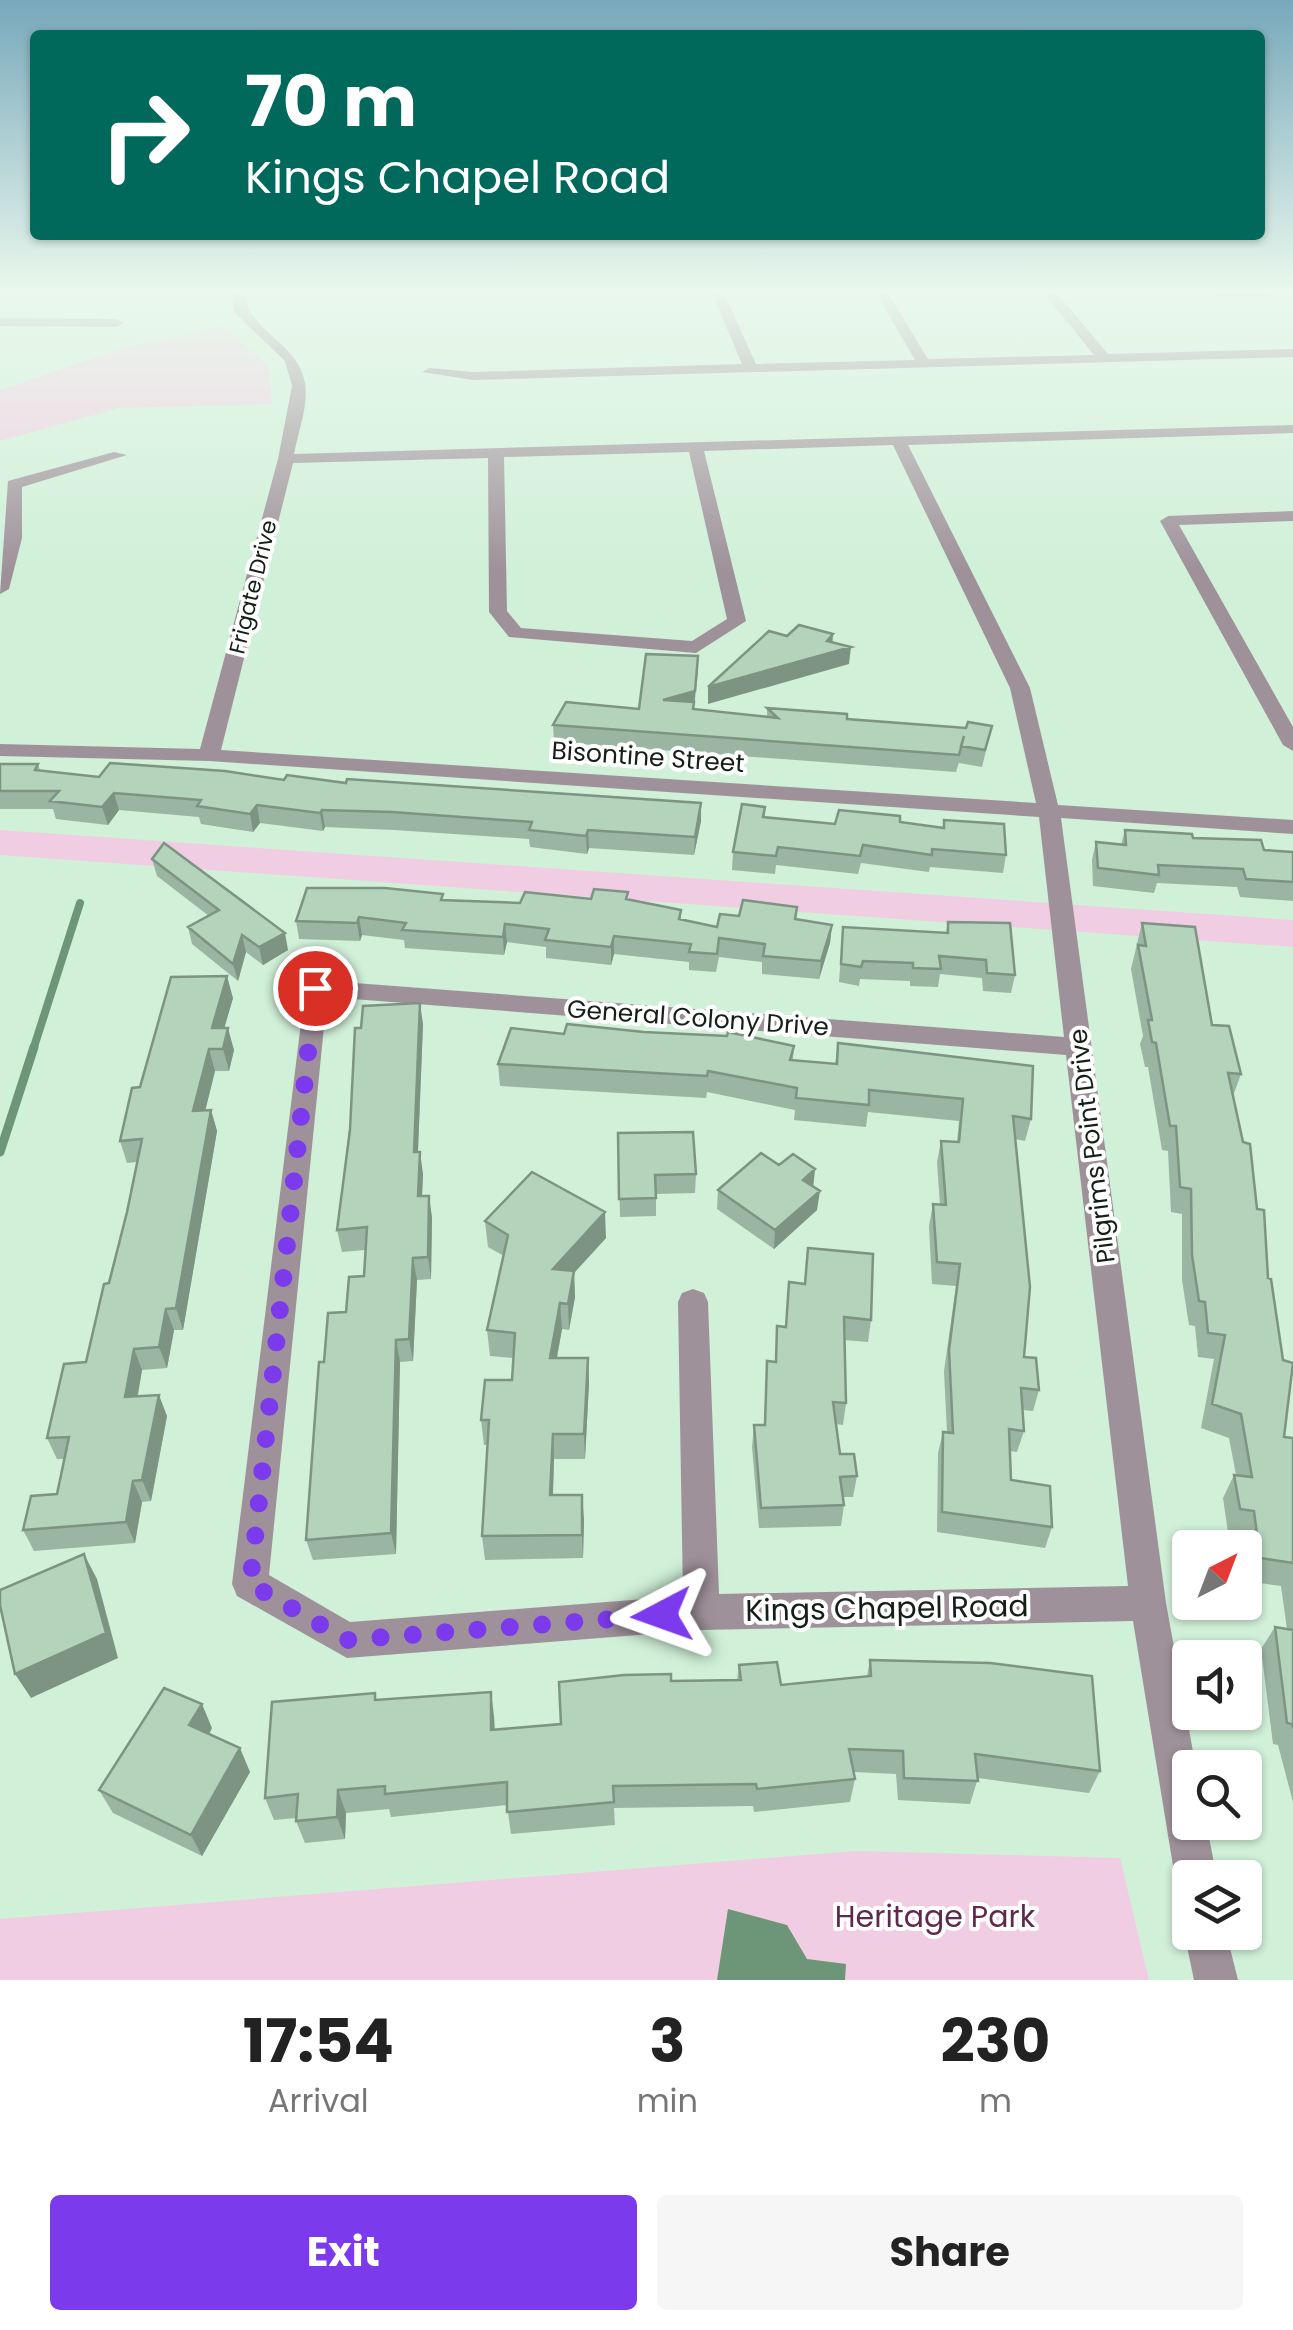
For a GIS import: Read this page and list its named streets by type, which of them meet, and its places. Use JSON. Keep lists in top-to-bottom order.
{
  "streets": {
    "street": [
      "Frigate Drive",
      "Bisontine Street",
      "General Colony Drive",
      "Pilgrims Point Drive",
      "Kings Chapel Road"
    ]
  },
  "crossings": [
    ["Frigate Drive", "Bisontine Street"],
    ["Bisontine Street", "Pilgrims Point Drive"],
    ["General Colony Drive", "Pilgrims Point Drive"],
    ["General Colony Drive", "Kings Chapel Road"],
    ["Pilgrims Point Drive", "Kings Chapel Road"]
  ],
  "parks": ["Heritage Park"],
  "north": "top right",
  "page": {
    "turn": ["70 m", "Kings Chapel Road"],
    "eta": [
      "17:54",
      "Arrival",
      "3",
      "min",
      "230",
      "m"
    ],
    "buttons": ["Exit", "Share"]
  }
}
